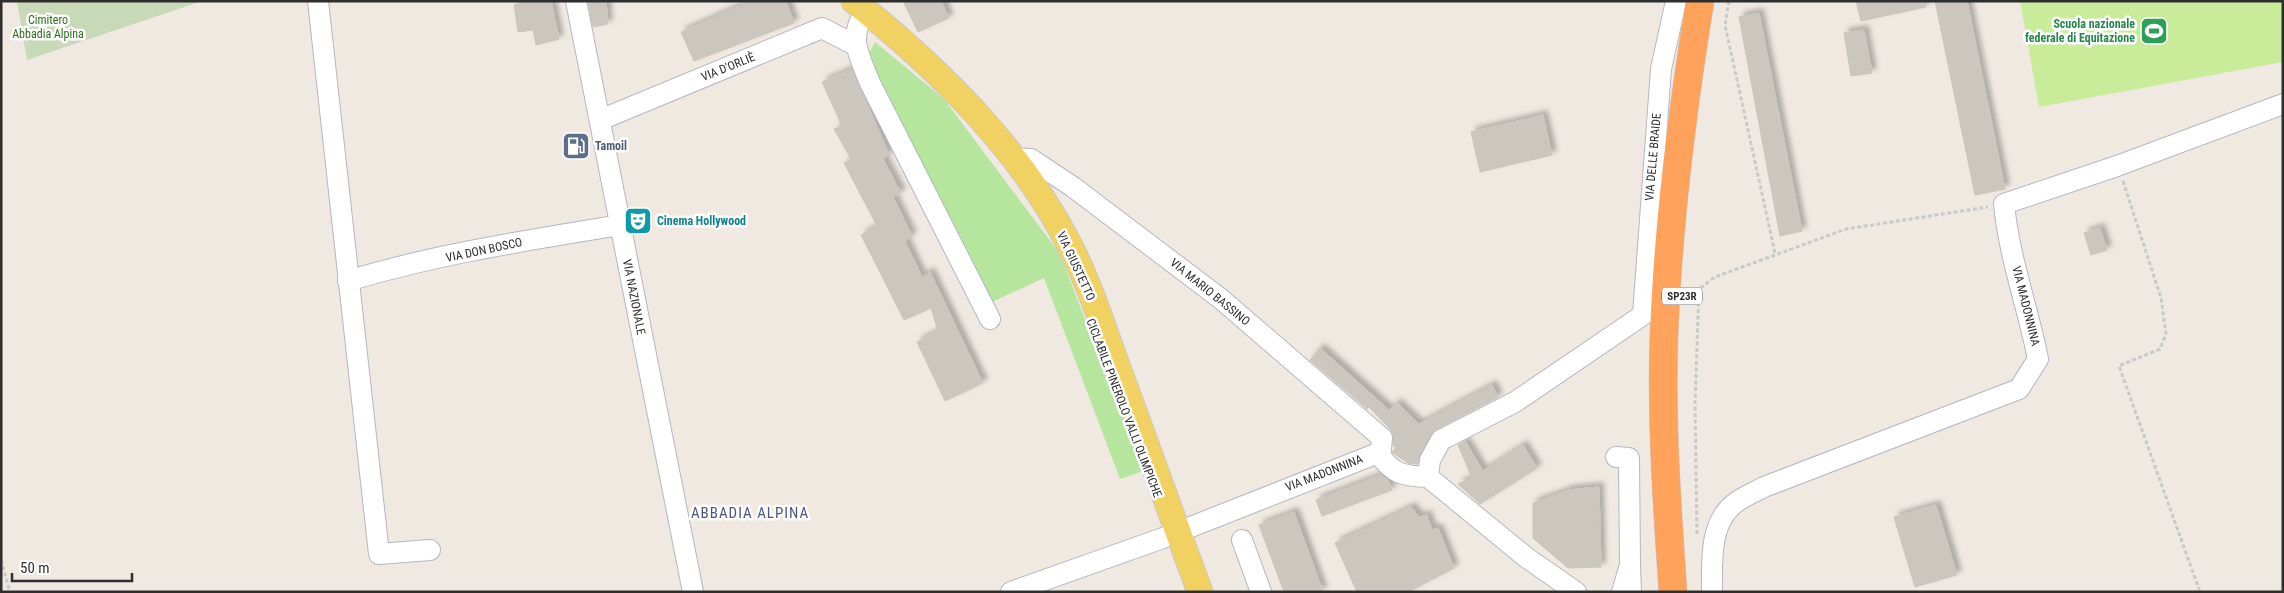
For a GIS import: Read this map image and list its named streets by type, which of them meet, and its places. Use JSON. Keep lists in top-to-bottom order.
{
  "streets": {
    "highway": ["SP23R"],
    "main road": ["VIA GIUSTETTO"],
    "street": [
      "VIA D'ORLIÈ",
      "VIA DELLE BRAIDE",
      "VIA DON BOSCO",
      "VIA MARIO BASSINO",
      "VIA NAZIONALE",
      "VIA MADONNINA"
    ]
  },
  "crossings": [
    ["VIA D'ORLIÈ", "VIA NAZIONALE"],
    ["VIA DELLE BRAIDE", "VIA MADONNINA"],
    ["VIA DON BOSCO", "VIA NAZIONALE"],
    ["VIA GIUSTETTO", "VIA MARIO BASSINO"],
    ["VIA GIUSTETTO", "VIA MADONNINA"],
    ["VIA MARIO BASSINO", "VIA MADONNINA"]
  ],
  "districts": ["ABBADIA ALPINA"],
  "parks": ["Cimitero Abbadia Alpina"],
  "places": {
    "sports": ["Scuola nazionale federale di Equitazione"],
    "fuel station": ["Tamoil"],
    "theatre": ["Cinema Hollywood"]
  },
  "scale_bar": "50 m"
}
